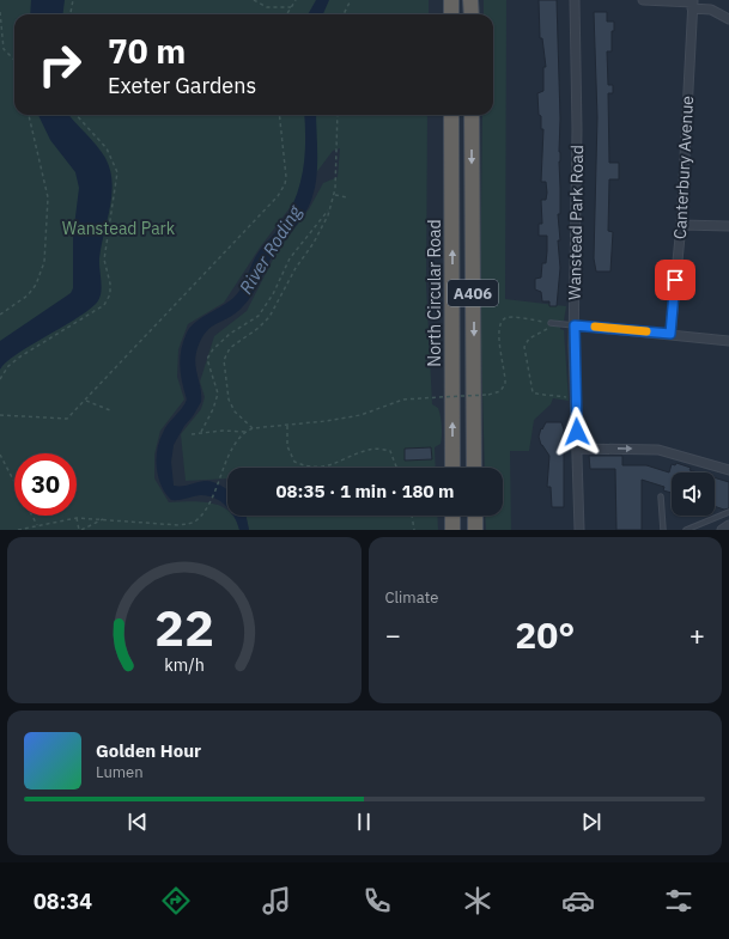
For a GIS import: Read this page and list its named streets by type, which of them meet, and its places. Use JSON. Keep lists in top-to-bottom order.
{
  "streets": {
    "highway": ["North Circular Road", "A406"],
    "street": ["Canterbury Avenue", "Wanstead Park Road"]
  },
  "water": ["River Roding"],
  "parks": ["Wanstead Park"],
  "page": {
    "turn": ["70 m", "Exeter Gardens"],
    "limit": "30",
    "trip": "08:35 · 1 min · 180 m",
    "tile": "Climate",
    "heat": ["−", "20°", "+"],
    "song": ["Golden Hour", "Lumen"],
    "tabs": "08:34",
    "gauge": ["22", "km/h"]
  }
}
